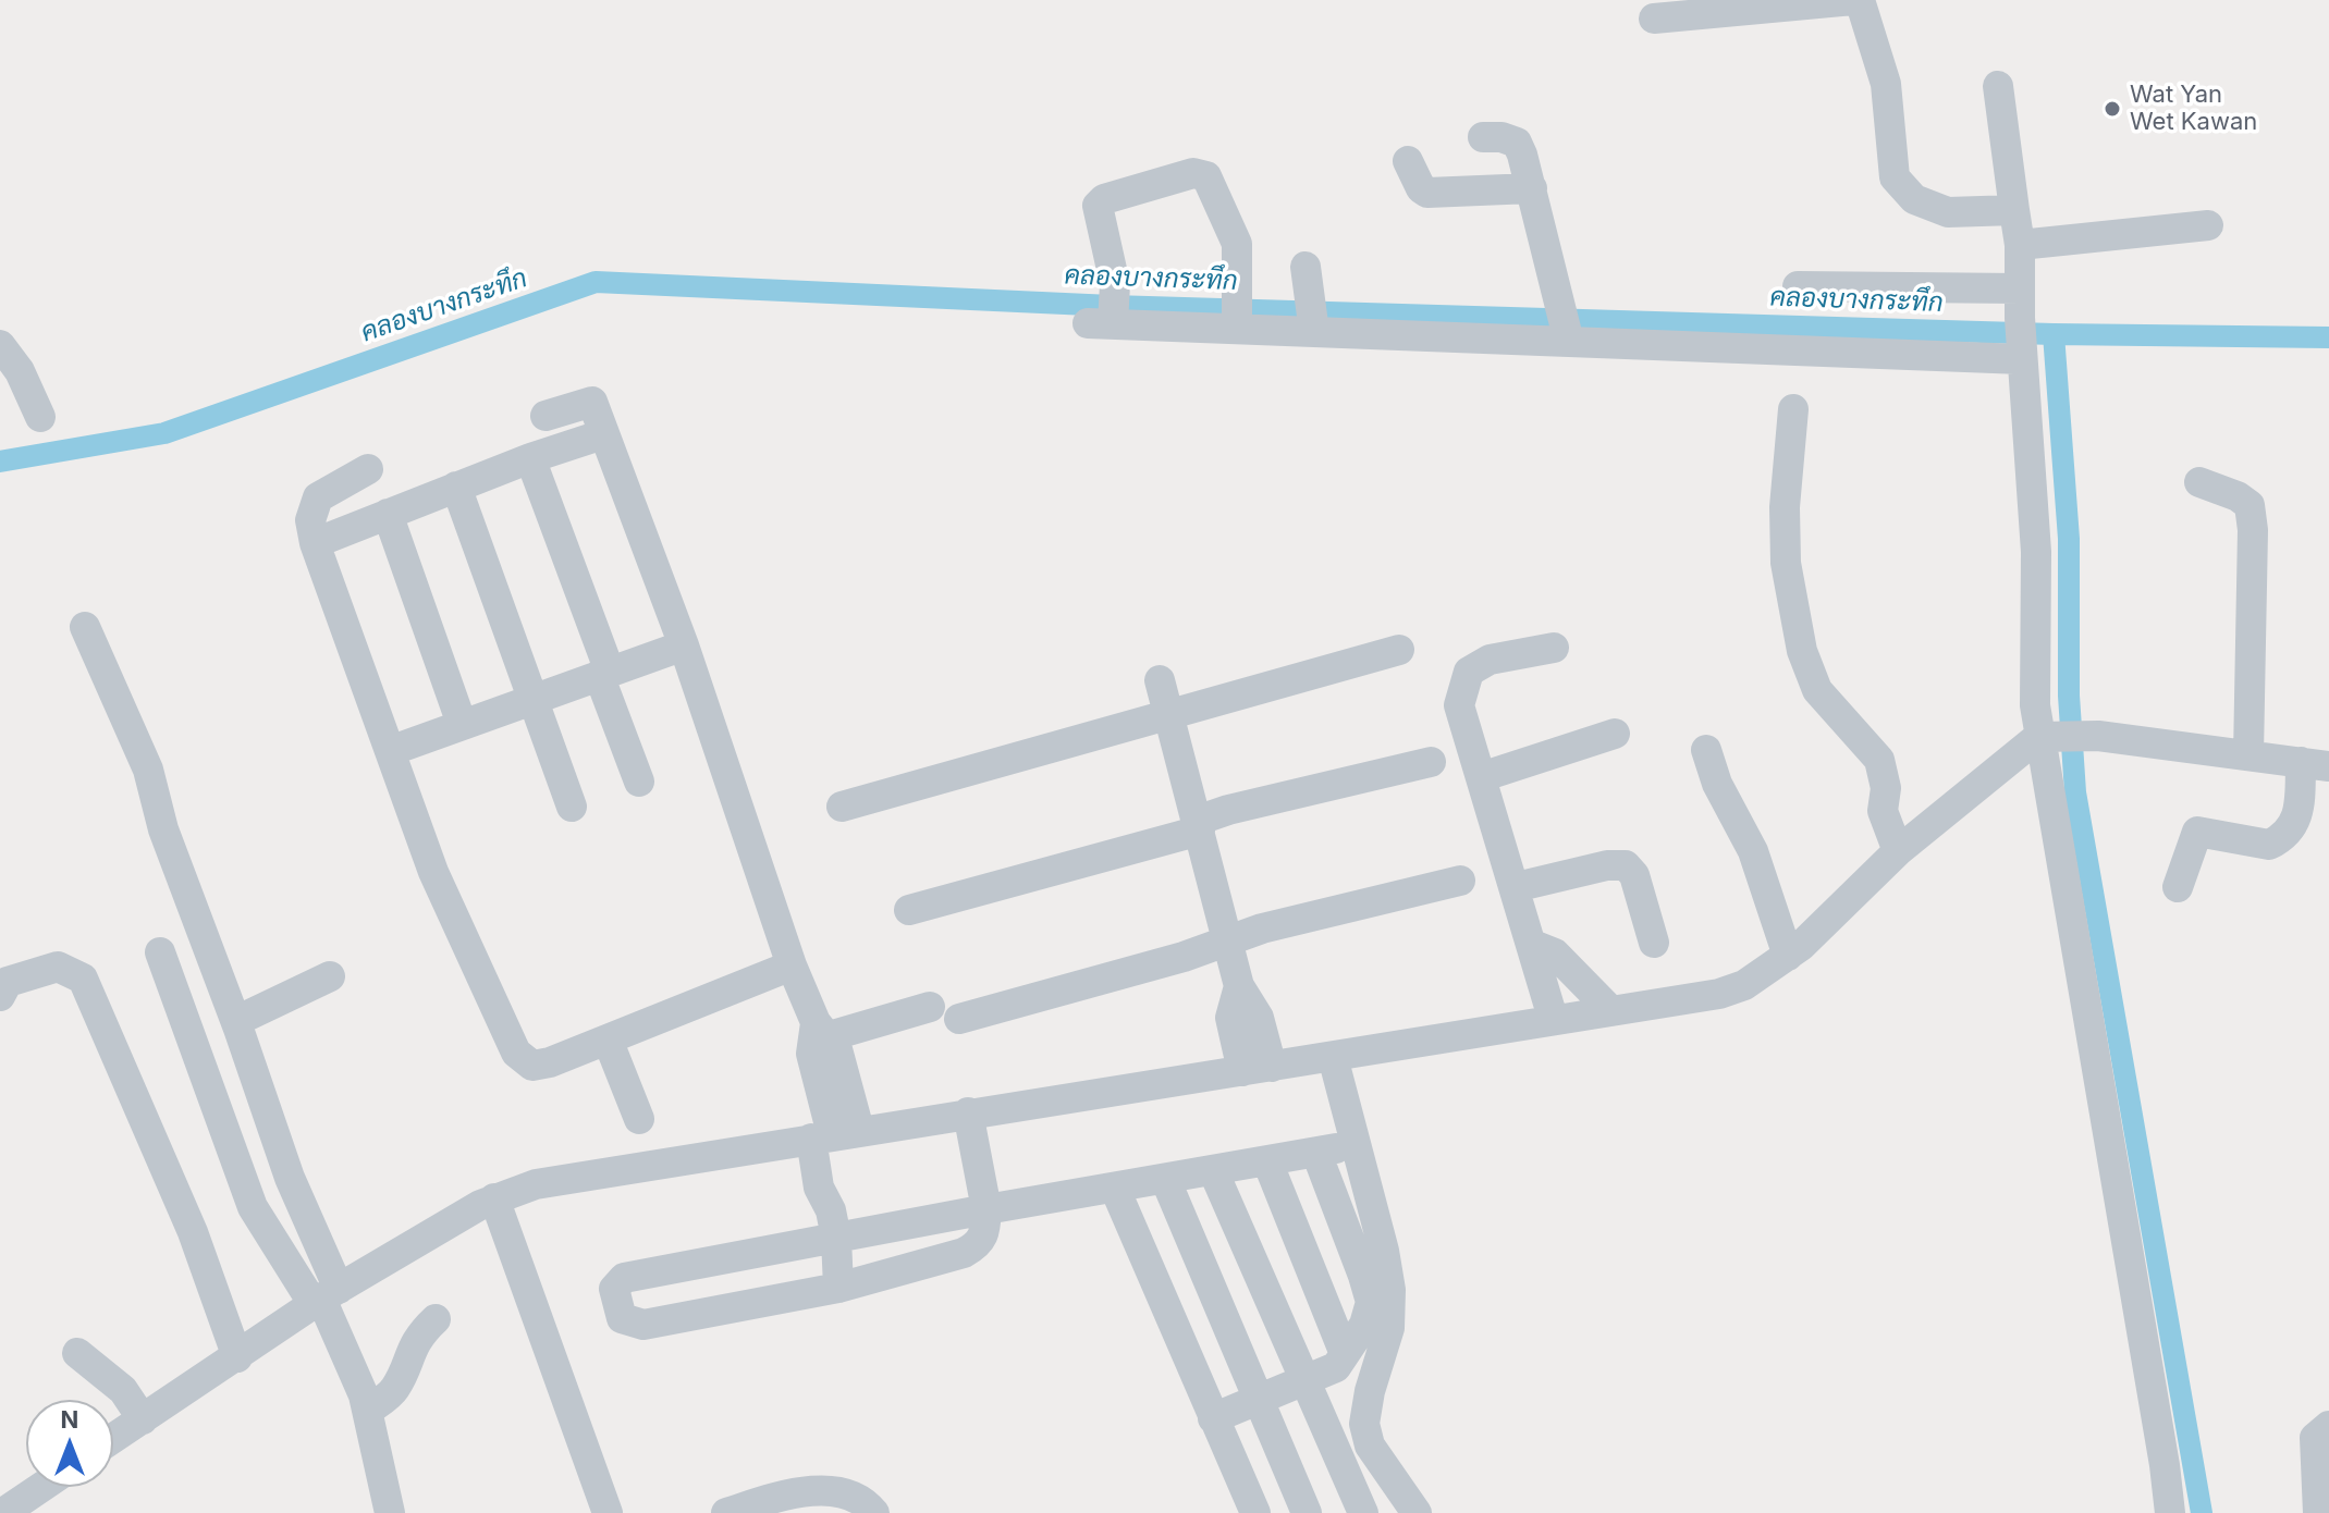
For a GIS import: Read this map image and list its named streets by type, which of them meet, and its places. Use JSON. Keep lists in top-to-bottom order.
{
  "water": ["คลองบางกระทึก"],
  "places": ["Wat Yan Wet Kawan"],
  "north": "top"
}
